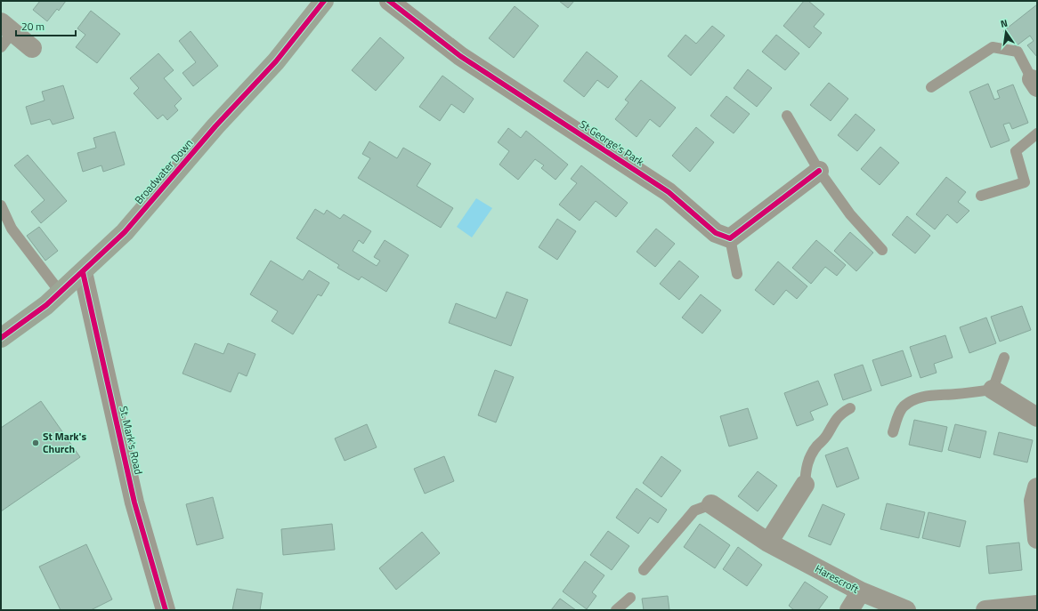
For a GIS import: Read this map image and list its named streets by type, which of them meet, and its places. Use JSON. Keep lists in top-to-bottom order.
{
  "streets": {
    "street": [
      "St George's Park",
      "Broadwater Down",
      "St. Mark's Road",
      "Harescroft"
    ]
  },
  "crossings": [
    ["Broadwater Down", "St. Mark's Road"]
  ],
  "places": ["St Mark's Church"],
  "scale_bar": "20 m",
  "north": "top"
}
